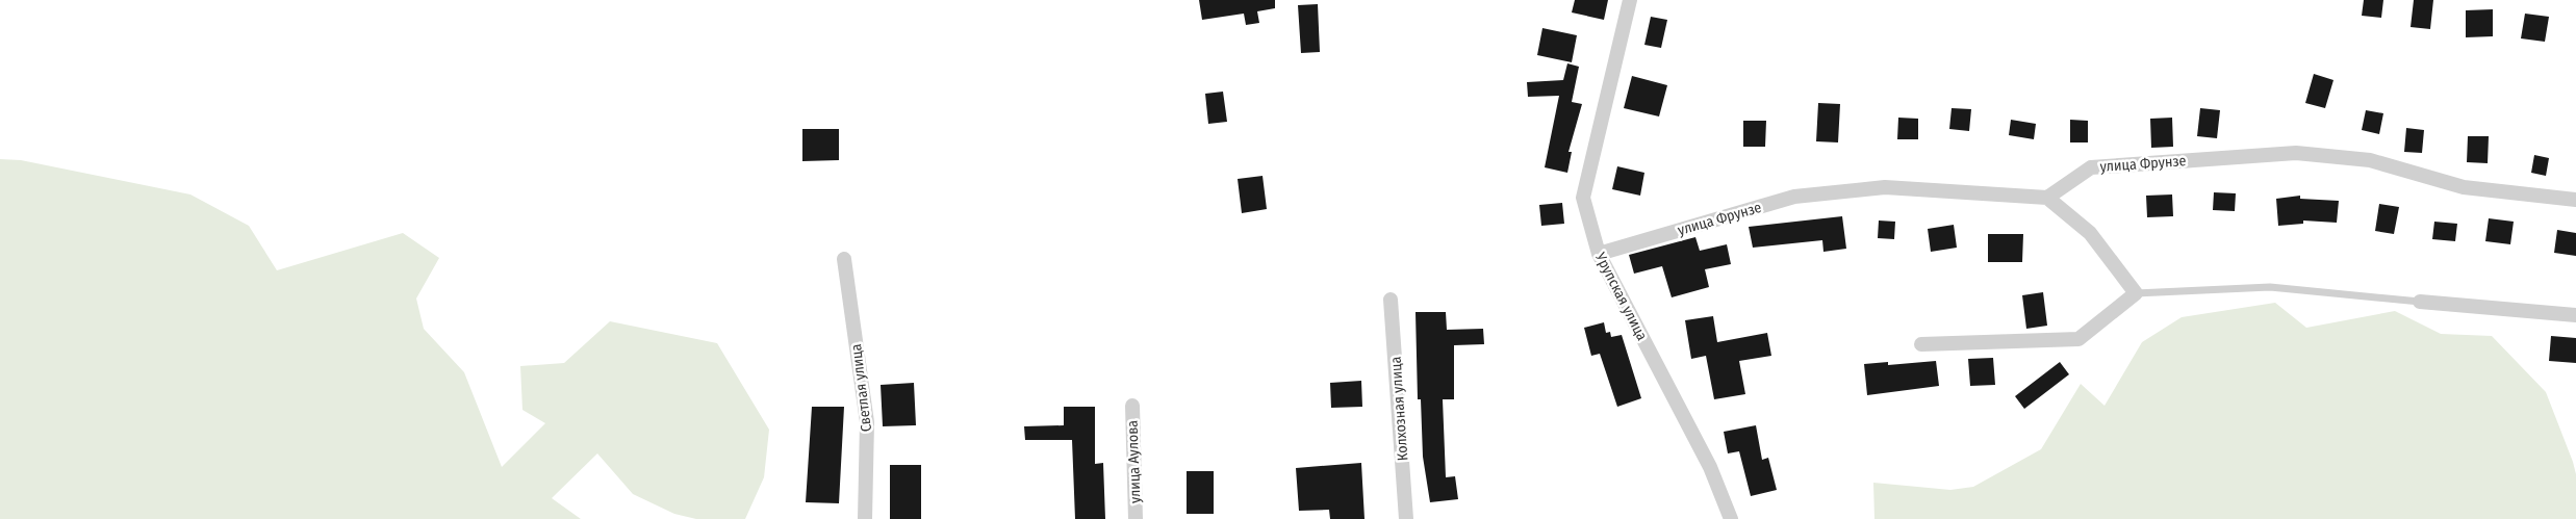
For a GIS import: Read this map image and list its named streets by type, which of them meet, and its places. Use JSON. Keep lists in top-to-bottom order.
{
  "streets": {
    "street": [
      "улица Фрунзе",
      "Урупская улица",
      "Светлая улица",
      "Колхозная улица",
      "улица Аулова"
    ]
  },
  "crossings": [
    ["улица Фрунзе", "Урупская улица"]
  ]
}
